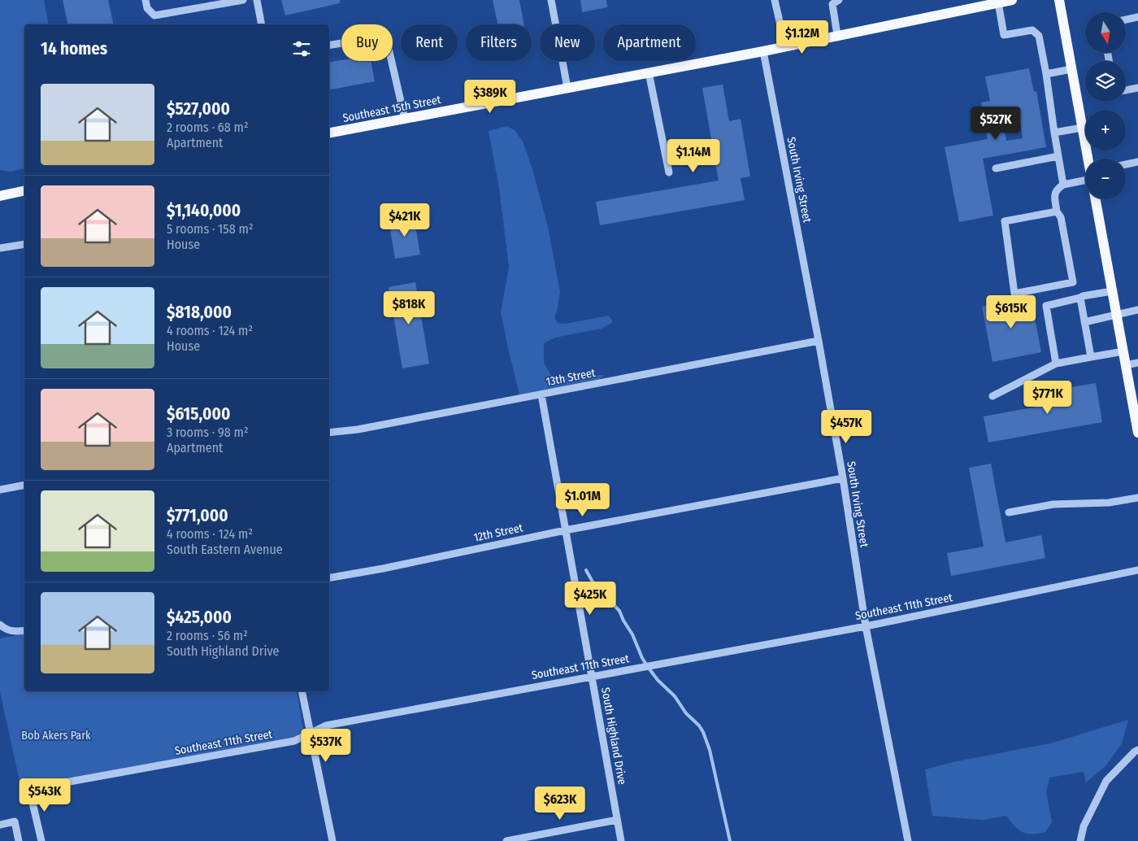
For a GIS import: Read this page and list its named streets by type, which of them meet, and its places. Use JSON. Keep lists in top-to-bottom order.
{
  "streets": {
    "main road": ["Southeast 15th Street"],
    "street": [
      "South Irving Street",
      "13th Street",
      "12th Street",
      "Southeast 11th Street",
      "South Highland Drive"
    ]
  },
  "crossings": [
    ["Southeast 15th Street", "South Irving Street"],
    ["South Irving Street", "13th Street"],
    ["South Irving Street", "12th Street"],
    ["South Irving Street", "Southeast 11th Street"],
    ["13th Street", "South Highland Drive"],
    ["12th Street", "South Highland Drive"],
    ["Southeast 11th Street", "South Highland Drive"]
  ],
  "parks": ["Bob Akers Park"],
  "north": "bottom",
  "page": {
    "map_buttons": ["+", "−"],
    "price": [
      "$1.12M",
      "$389K",
      "$527K",
      "$1.14M",
      "$421K",
      "$818K",
      "$615K",
      "$771K",
      "$457K",
      "$1.01M",
      "$425K",
      "$537K",
      "$543K",
      "$623K"
    ],
    "chip": [
      "Buy",
      "Rent",
      "Filters",
      "New",
      "Apartment"
    ],
    "heading": "14 homes",
    "list": [
      {
        "name": "$527,000",
        "note": "2 rooms · 68 m² · Apartment"
      },
      {
        "name": "$1,140,000",
        "note": "5 rooms · 158 m² · House"
      },
      {
        "name": "$818,000",
        "note": "4 rooms · 124 m² · House"
      },
      {
        "name": "$615,000",
        "note": "3 rooms · 98 m² · Apartment"
      },
      {
        "name": "$771,000",
        "note": "4 rooms · 124 m² · South Eastern Avenue"
      },
      {
        "name": "$425,000",
        "note": "2 rooms · 56 m² · South Highland Drive"
      }
    ]
  }
}
